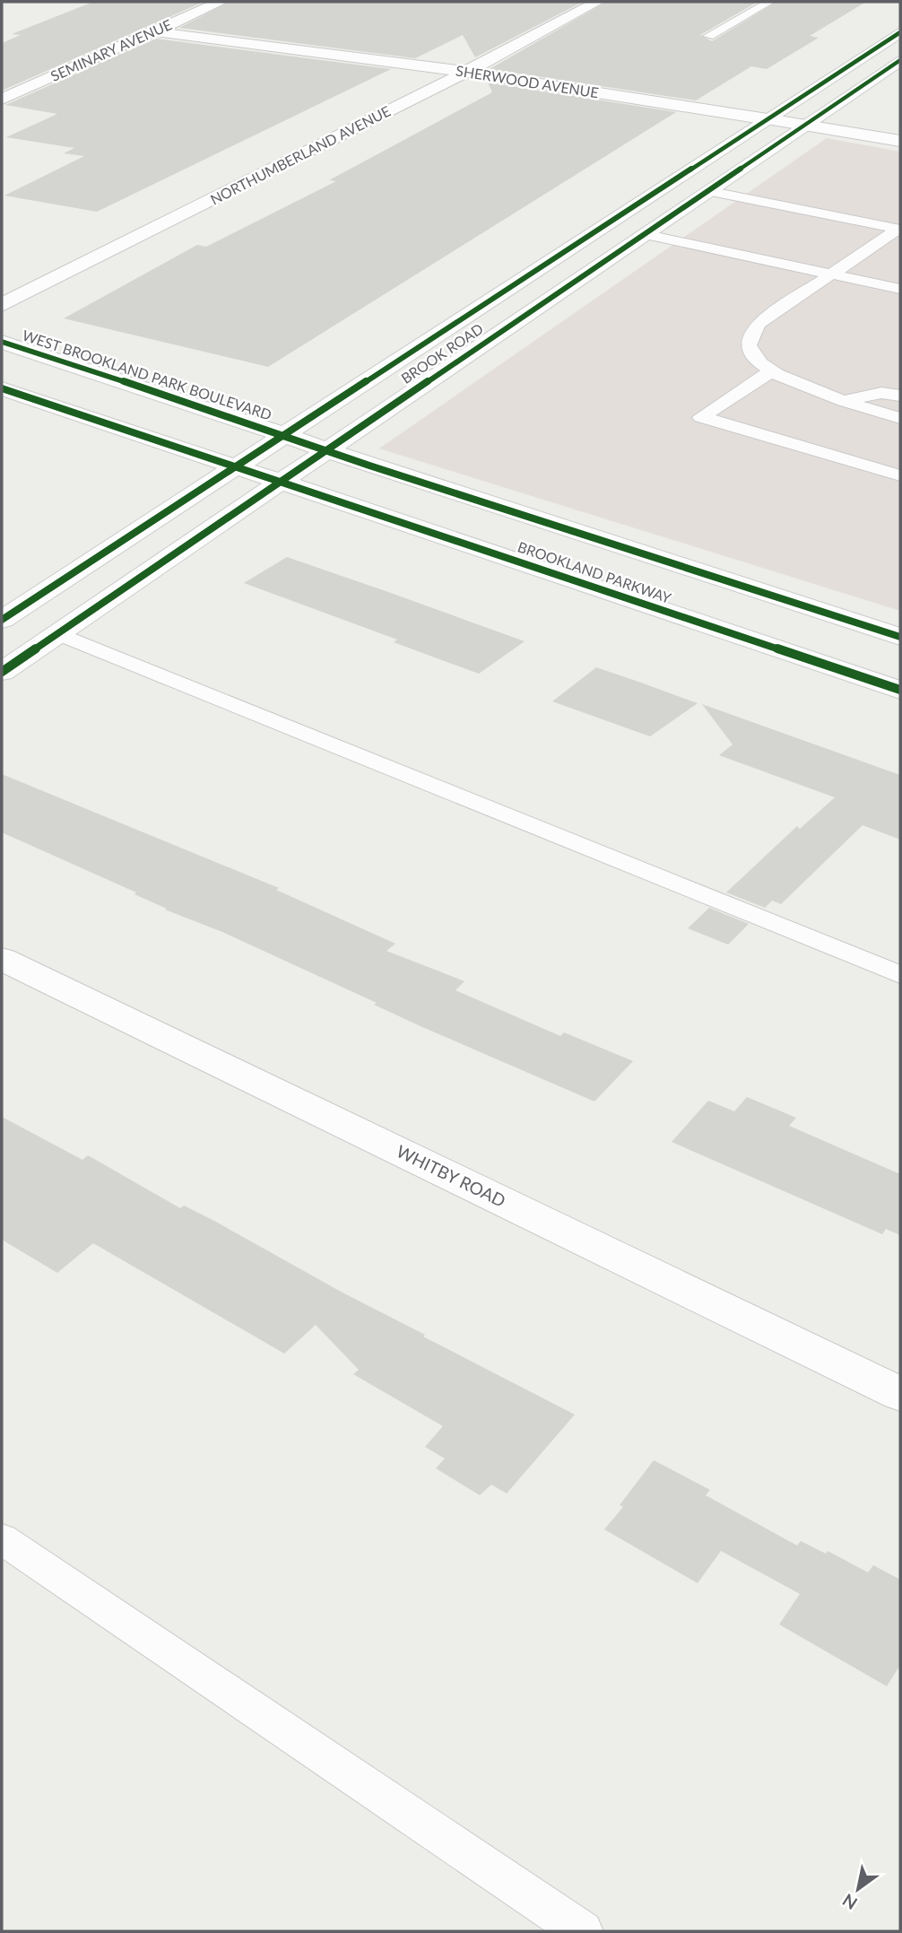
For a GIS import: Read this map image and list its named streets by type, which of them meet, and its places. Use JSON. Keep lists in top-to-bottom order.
{
  "streets": {
    "main road": [
      "SEMINARY AVENUE",
      "SHERWOOD AVENUE",
      "NORTHUMBERLAND AVENUE",
      "BROOK ROAD",
      "WEST BROOKLAND PARK BOULEVARD",
      "BROOKLAND PARKWAY",
      "WHITBY ROAD"
    ]
  },
  "crossings": [
    ["SEMINARY AVENUE", "SHERWOOD AVENUE"],
    ["SHERWOOD AVENUE", "NORTHUMBERLAND AVENUE"],
    ["SHERWOOD AVENUE", "BROOK ROAD"],
    ["BROOK ROAD", "WEST BROOKLAND PARK BOULEVARD"],
    ["BROOK ROAD", "BROOKLAND PARKWAY"],
    ["WEST BROOKLAND PARK BOULEVARD", "BROOKLAND PARKWAY"]
  ],
  "north": "bottom left"
}
